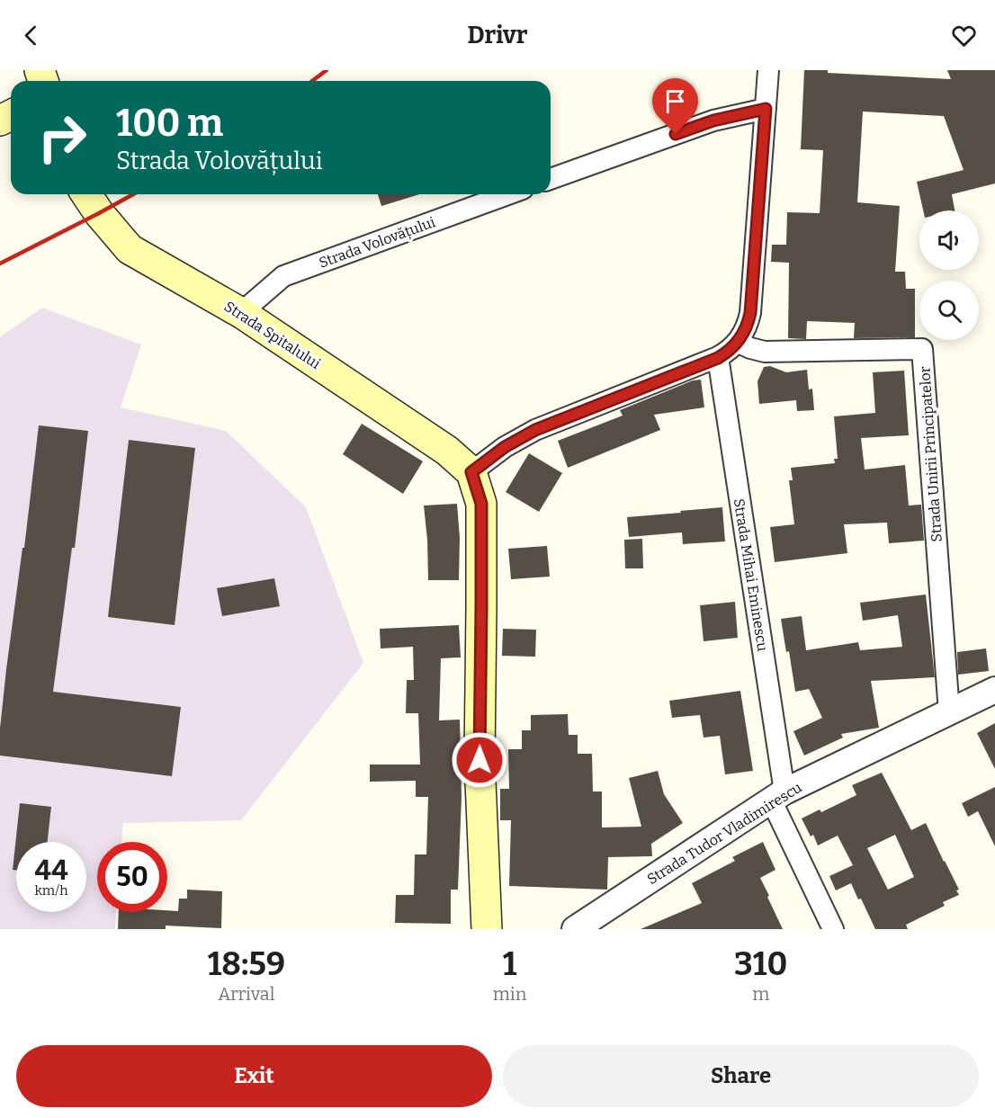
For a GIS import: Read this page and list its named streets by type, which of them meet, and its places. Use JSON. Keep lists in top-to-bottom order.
{
  "streets": {
    "main road": ["Strada Spitalului"],
    "street": [
      "Strada Volovățului",
      "Strada Unirii Principatelor",
      "Strada Mihai Eminescu",
      "Strada Tudor Vladimirescu"
    ]
  },
  "crossings": [
    ["Strada Volovățului", "Strada Spitalului"],
    ["Strada Unirii Principatelor", "Strada Tudor Vladimirescu"],
    ["Strada Mihai Eminescu", "Strada Tudor Vladimirescu"]
  ],
  "page": {
    "header": "Drivr",
    "turn": ["100 m", "Strada Volovățului"],
    "speed": "44 km/h",
    "limit": "50",
    "eta": [
      "18:59",
      "Arrival",
      "1",
      "min",
      "310",
      "m"
    ],
    "buttons": ["Exit", "Share"]
  }
}
